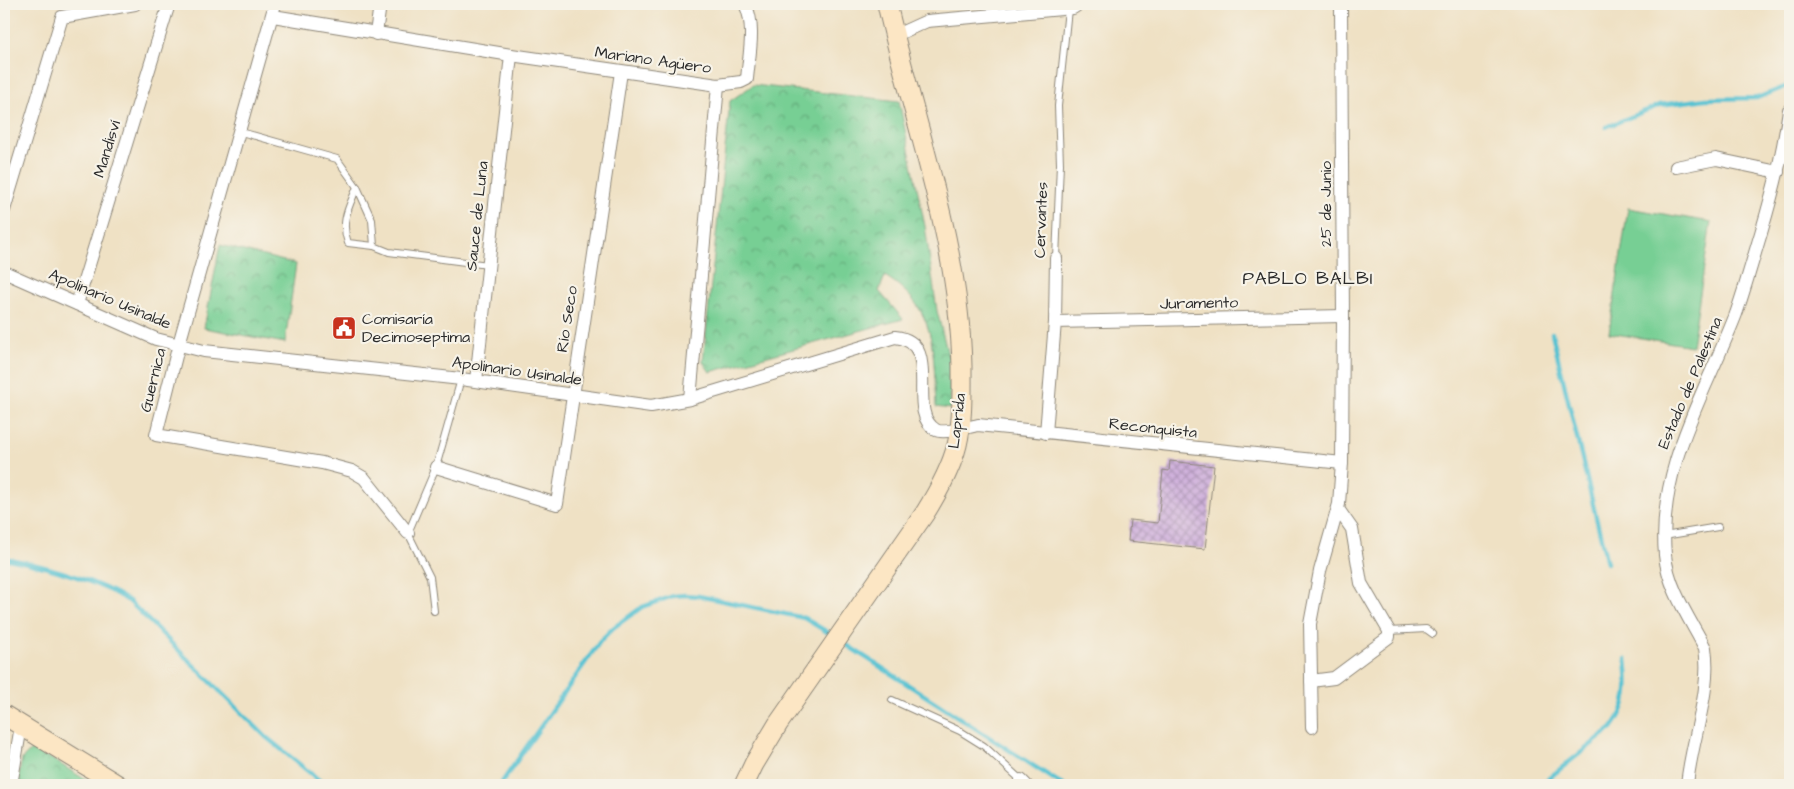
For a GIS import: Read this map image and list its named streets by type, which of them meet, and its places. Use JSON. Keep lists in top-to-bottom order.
{
  "streets": {
    "main road": ["Laprida"],
    "street": [
      "Mariano Agüero",
      "Mandisví",
      "25 de Junio",
      "Sauce de Luna",
      "Cervantes",
      "Apolinario Usinalde",
      "Juramento",
      "Río Seco",
      "Guernica",
      "Estado de Palestina",
      "Reconquista"
    ]
  },
  "crossings": [
    ["Mariano Agüero", "Sauce de Luna"],
    ["Mariano Agüero", "Apolinario Usinalde"],
    ["Mariano Agüero", "Río Seco"],
    ["Mariano Agüero", "Guernica"],
    ["Mandisví", "Apolinario Usinalde"],
    ["25 de Junio", "Juramento"],
    ["25 de Junio", "Reconquista"],
    ["Sauce de Luna", "Apolinario Usinalde"],
    ["Cervantes", "Juramento"],
    ["Cervantes", "Reconquista"],
    ["Apolinario Usinalde", "Río Seco"],
    ["Apolinario Usinalde", "Guernica"],
    ["Apolinario Usinalde", "Laprida"],
    ["Apolinario Usinalde", "Reconquista"],
    ["Laprida", "Reconquista"]
  ],
  "districts": ["PABLO BALBI"],
  "places": {
    "public building": ["Comisaría Decimoseptima"]
  }
}
